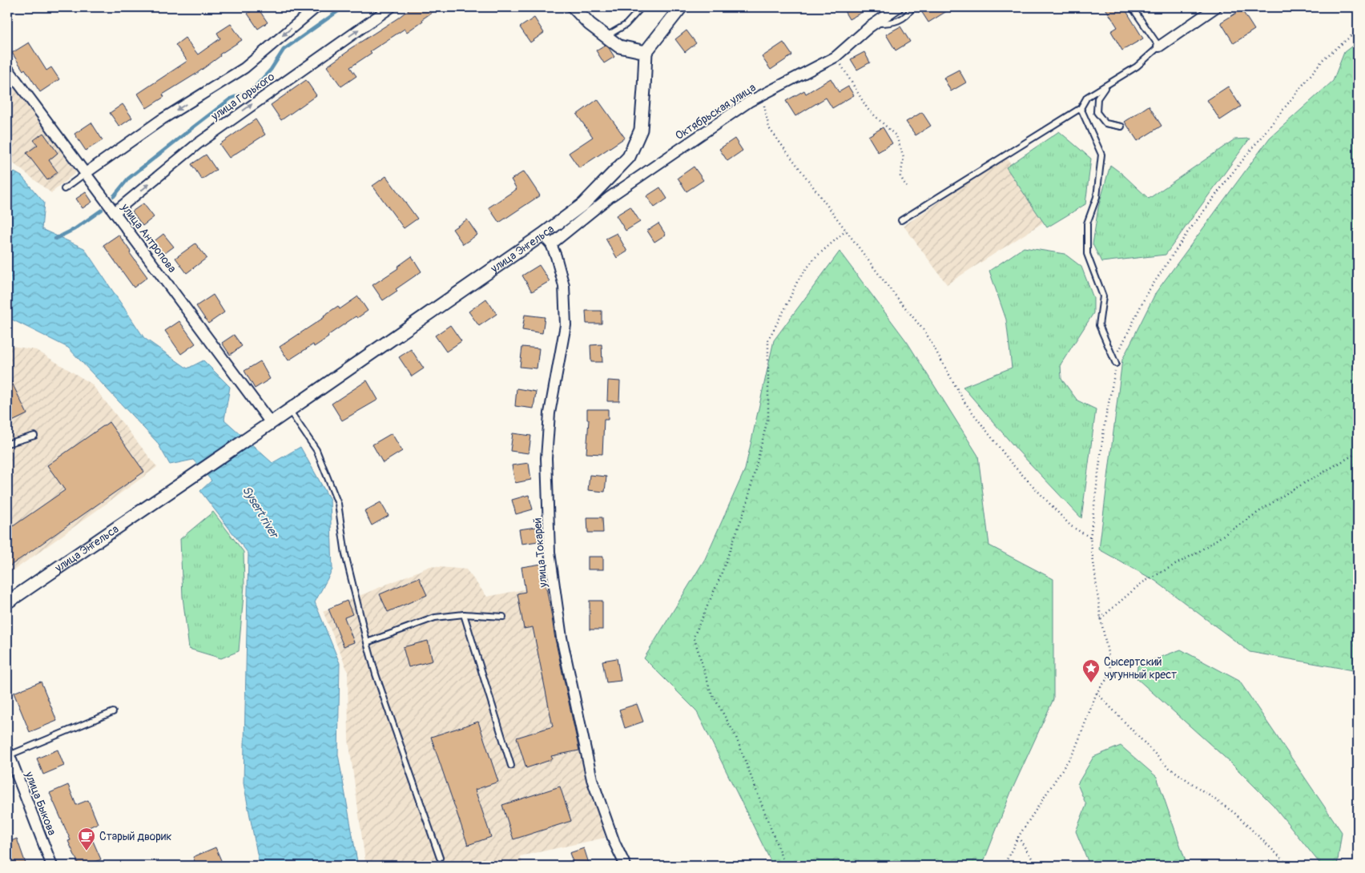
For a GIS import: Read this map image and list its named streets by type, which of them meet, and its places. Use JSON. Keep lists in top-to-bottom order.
{
  "streets": {
    "street": [
      "улица Горького",
      "Октябрьская улица",
      "улица Антропова",
      "улица Энгельса",
      "улица Токарей",
      "улица Быкова"
    ]
  },
  "crossings": [
    ["улица Горького", "улица Антропова"],
    ["Октябрьская улица", "улица Энгельса"],
    ["Октябрьская улица", "улица Токарей"],
    ["улица Антропова", "улица Энгельса"],
    ["улица Энгельса", "улица Токарей"]
  ],
  "water": ["Sysert river"],
  "places": {
    "place": ["Сысертский чугунный крест"],
    "cafe": ["Старый дворик"]
  }
}
